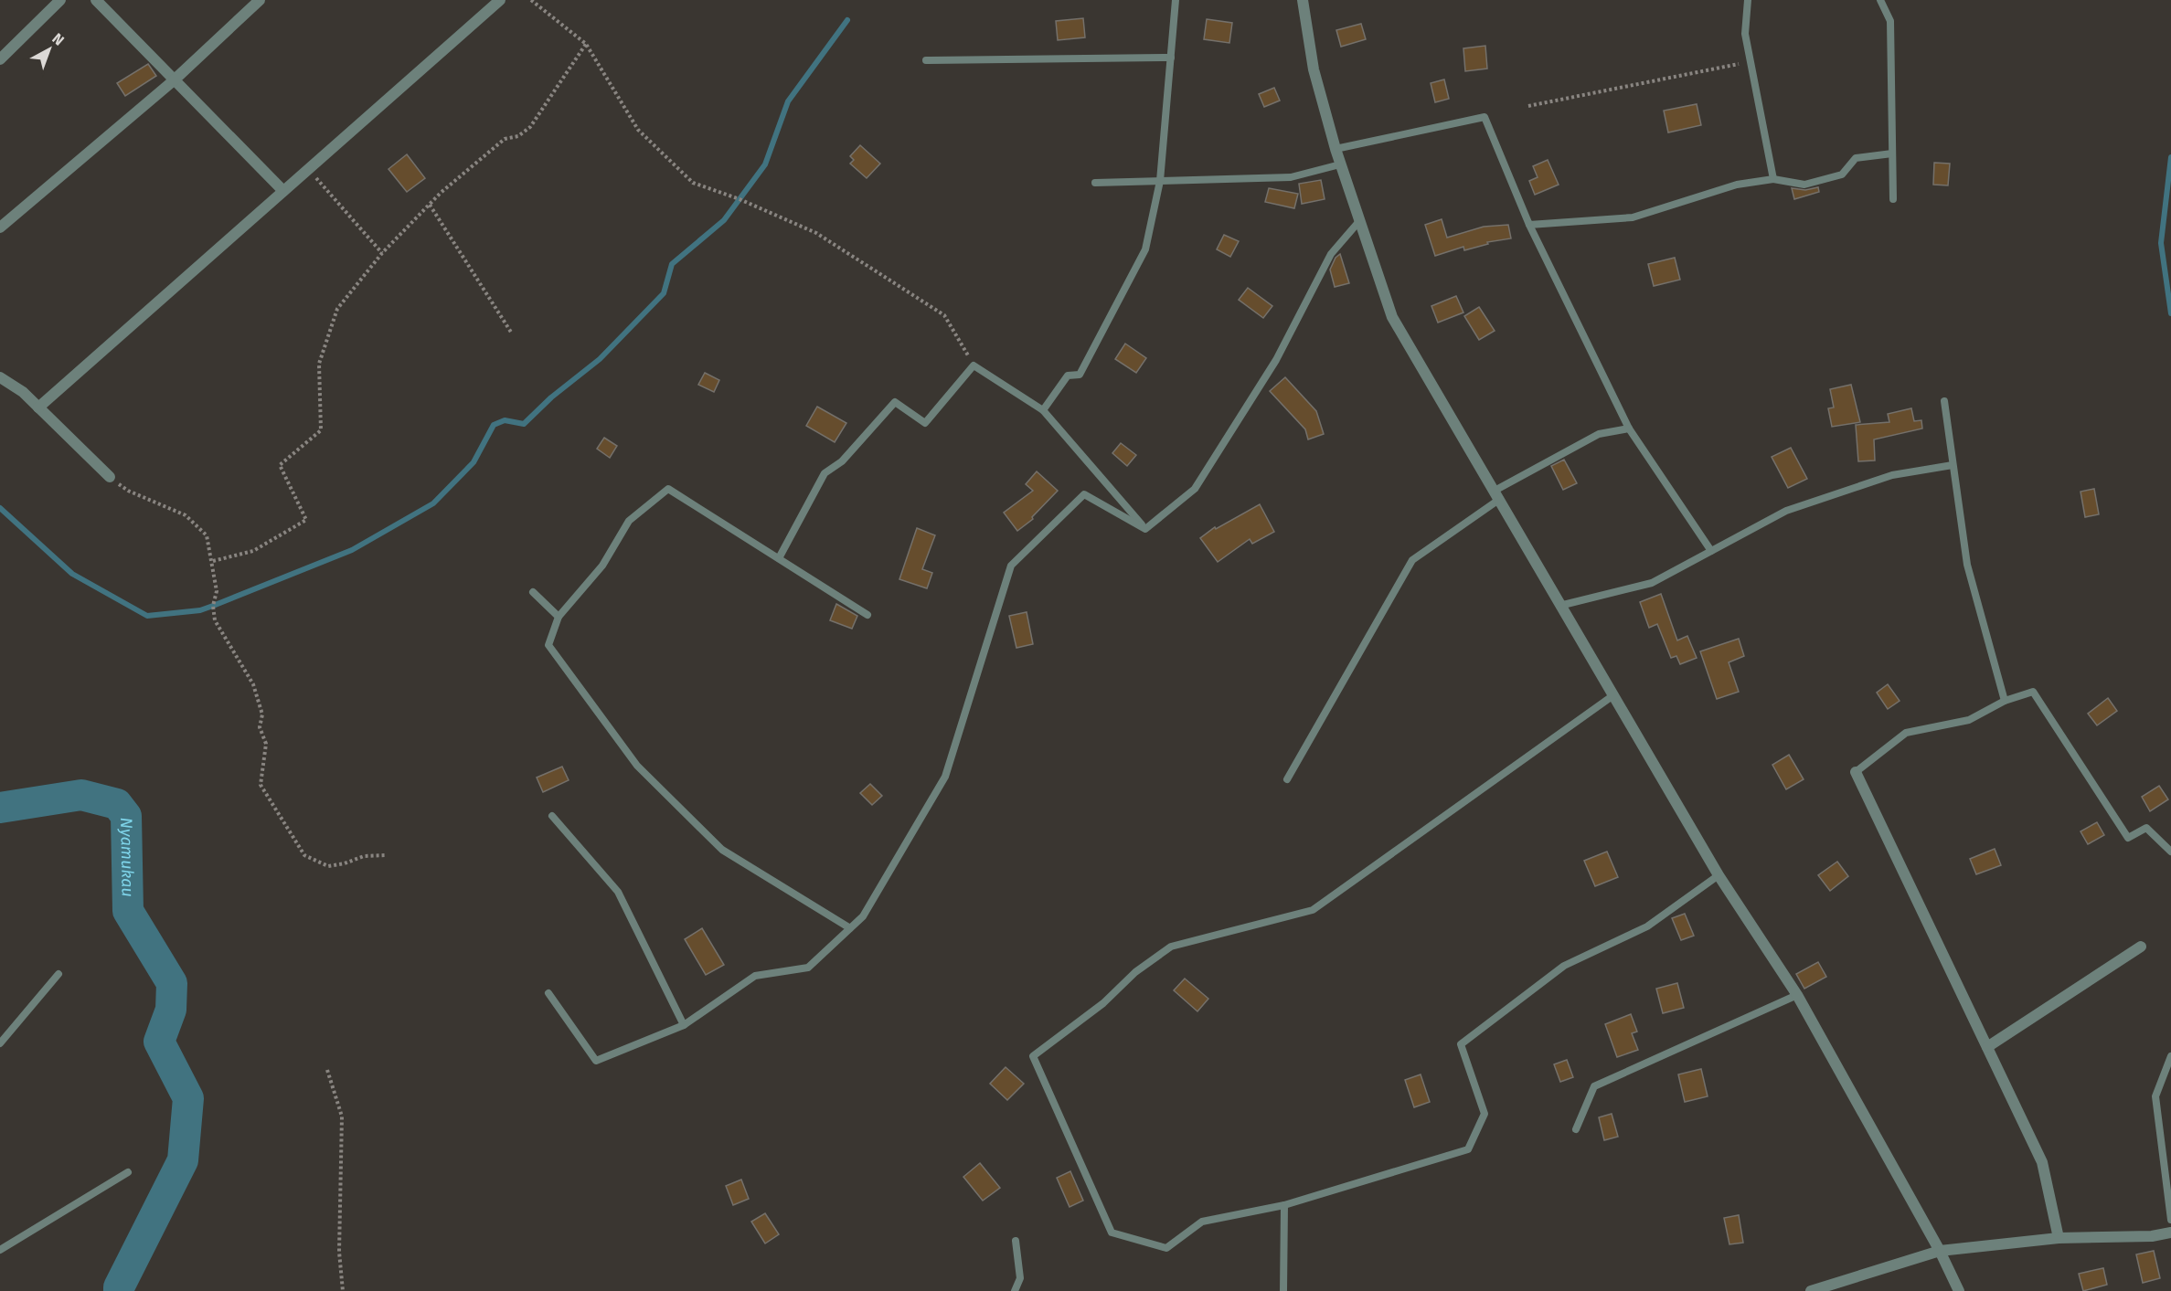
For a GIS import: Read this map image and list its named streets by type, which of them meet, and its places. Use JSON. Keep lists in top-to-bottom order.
{
  "water": ["Nyamukau"],
  "north": "top right"
}
